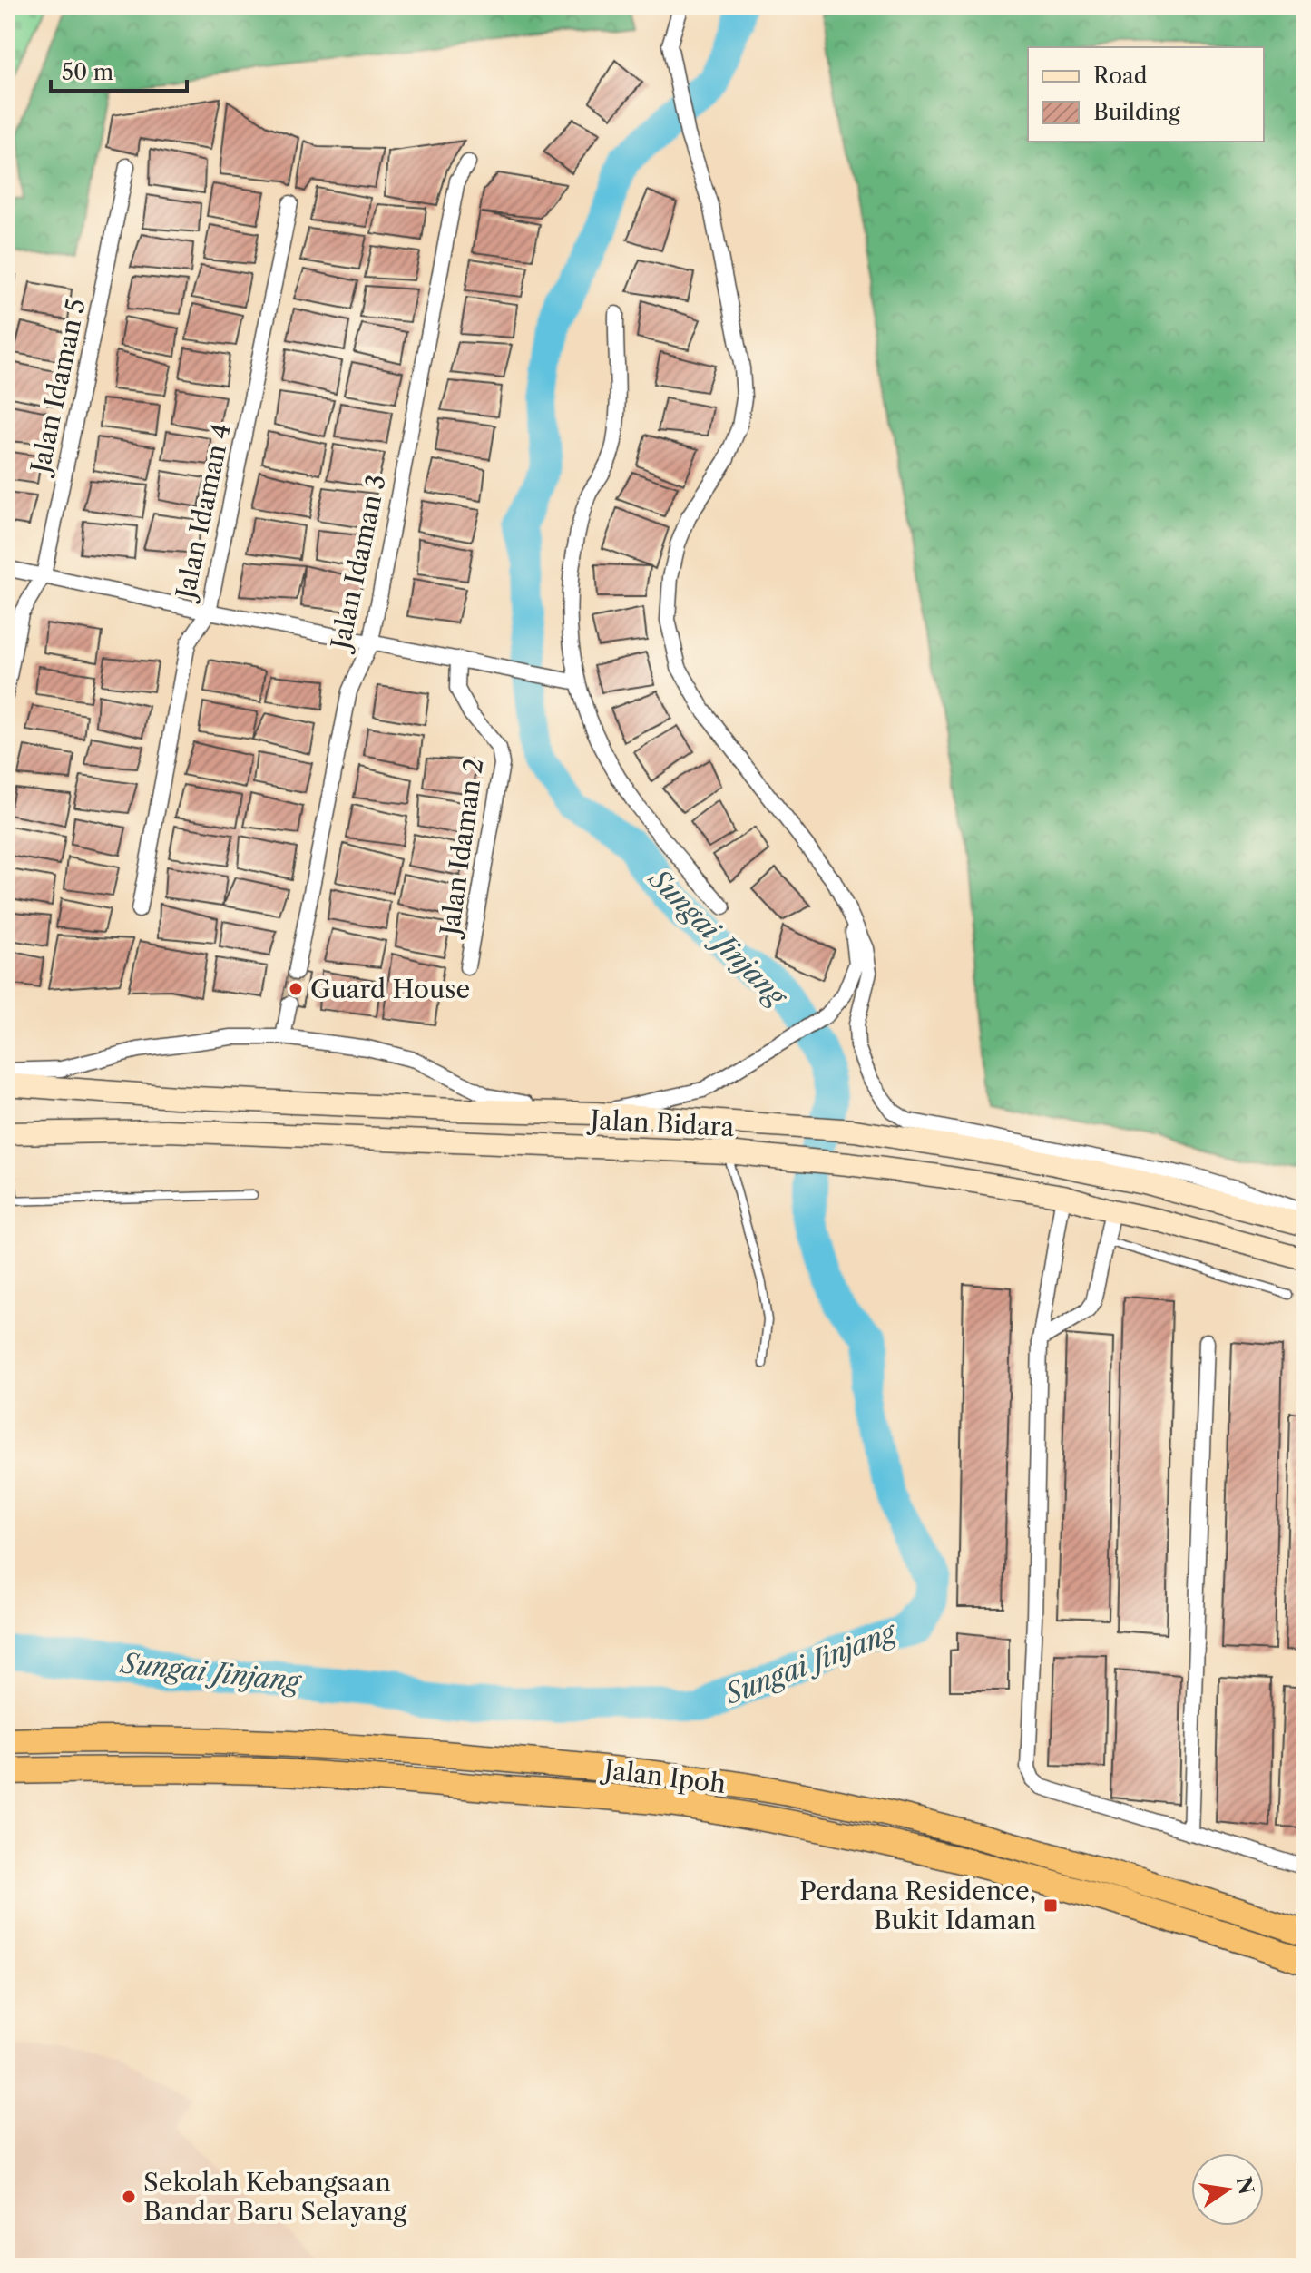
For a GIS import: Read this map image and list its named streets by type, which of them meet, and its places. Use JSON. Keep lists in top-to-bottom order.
{
  "streets": {
    "highway": ["Jalan Ipoh"],
    "main road": ["Jalan Bidara"],
    "street": [
      "Jalan Idaman 5",
      "Jalan Idaman 4",
      "Jalan Idaman 3",
      "Jalan Idaman 2"
    ]
  },
  "water": ["Sungai Jinjang"],
  "places": {
    "other": ["Guard House", "Sekolah Kebangsaan Bandar Baru Selayang"],
    "transit": ["Perdana Residence, Bukit Idaman"]
  },
  "legend": ["Road", "Building"],
  "scale_bar": "50 m",
  "north": "right"
}
